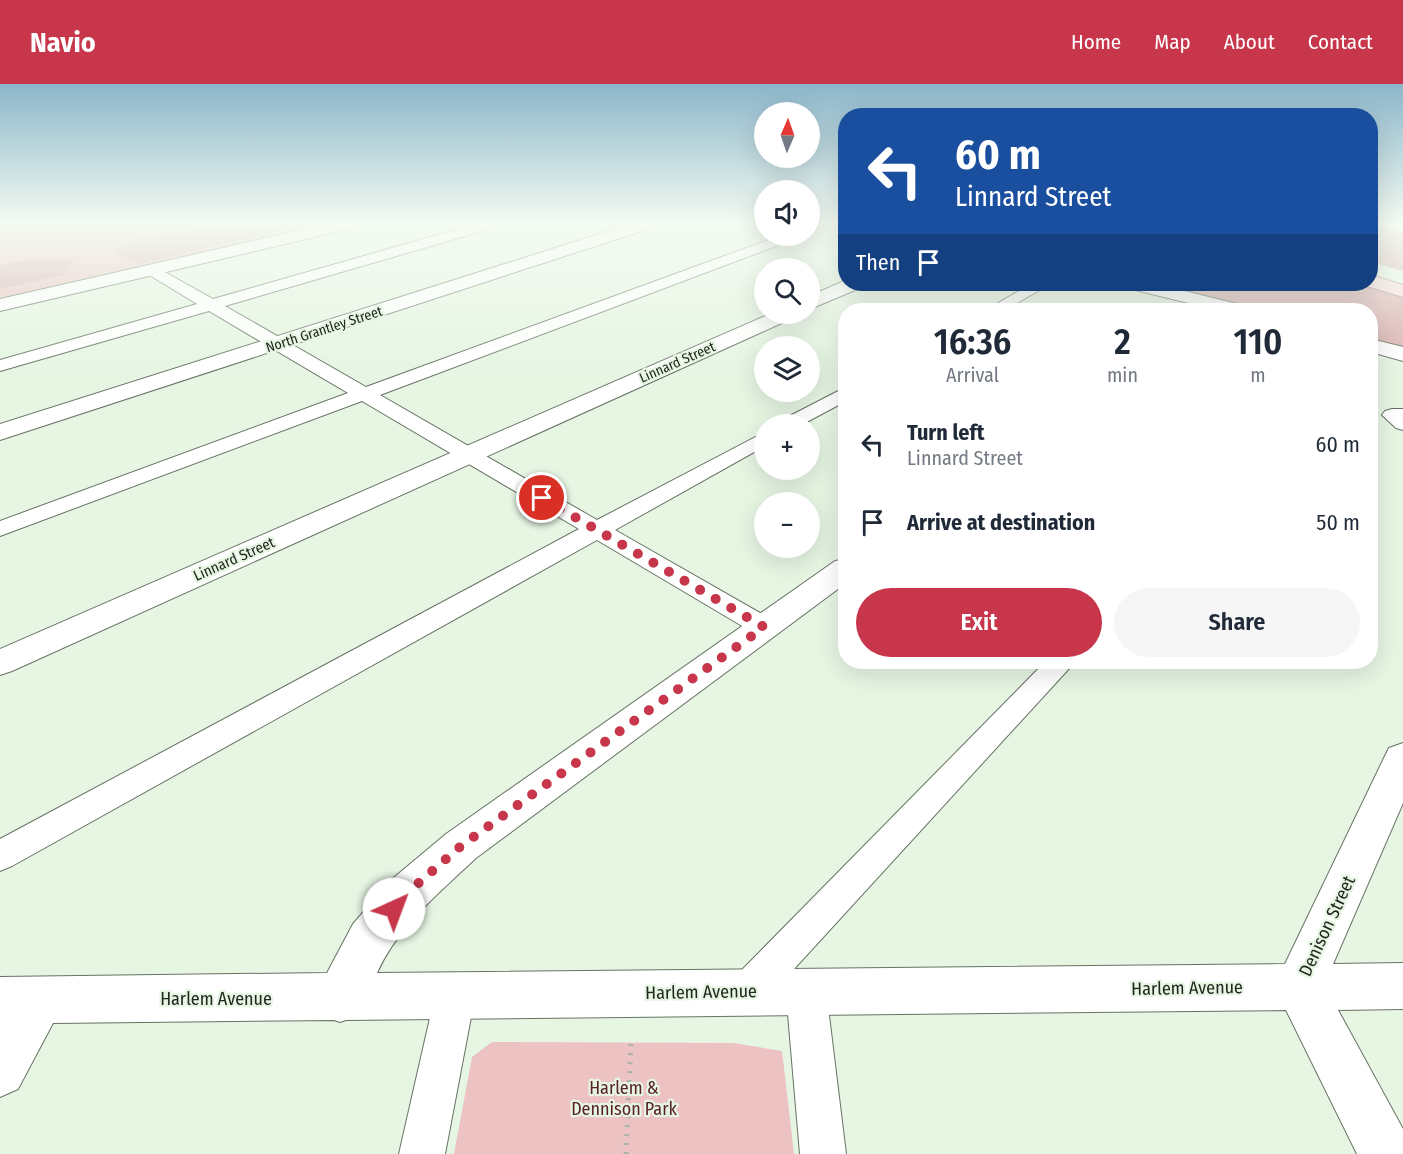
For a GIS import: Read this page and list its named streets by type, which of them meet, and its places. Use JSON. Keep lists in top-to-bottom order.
{
  "streets": {
    "street": [
      "North Grantley Street",
      "Linnard Street",
      "Denison Street",
      "Harlem Avenue"
    ]
  },
  "crossings": [
    ["Denison Street", "Harlem Avenue"]
  ],
  "parks": ["Harlem & Dennison Park"],
  "north": "top",
  "page": {
    "header": "Navio",
    "nav": [
      "Home",
      "Map",
      "About",
      "Contact"
    ],
    "map_buttons": ["+", "−"],
    "turn": ["60 m", "Linnard Street"],
    "then": "Then",
    "eta": [
      "16:36",
      "Arrival",
      "2",
      "min",
      "110",
      "m"
    ],
    "list": [
      {
        "name": "Turn left",
        "note": "Linnard Street",
        "value": "60 m"
      },
      {
        "name": "Arrive at destination",
        "value": "50 m"
      }
    ],
    "buttons": ["Exit", "Share"]
  }
}
